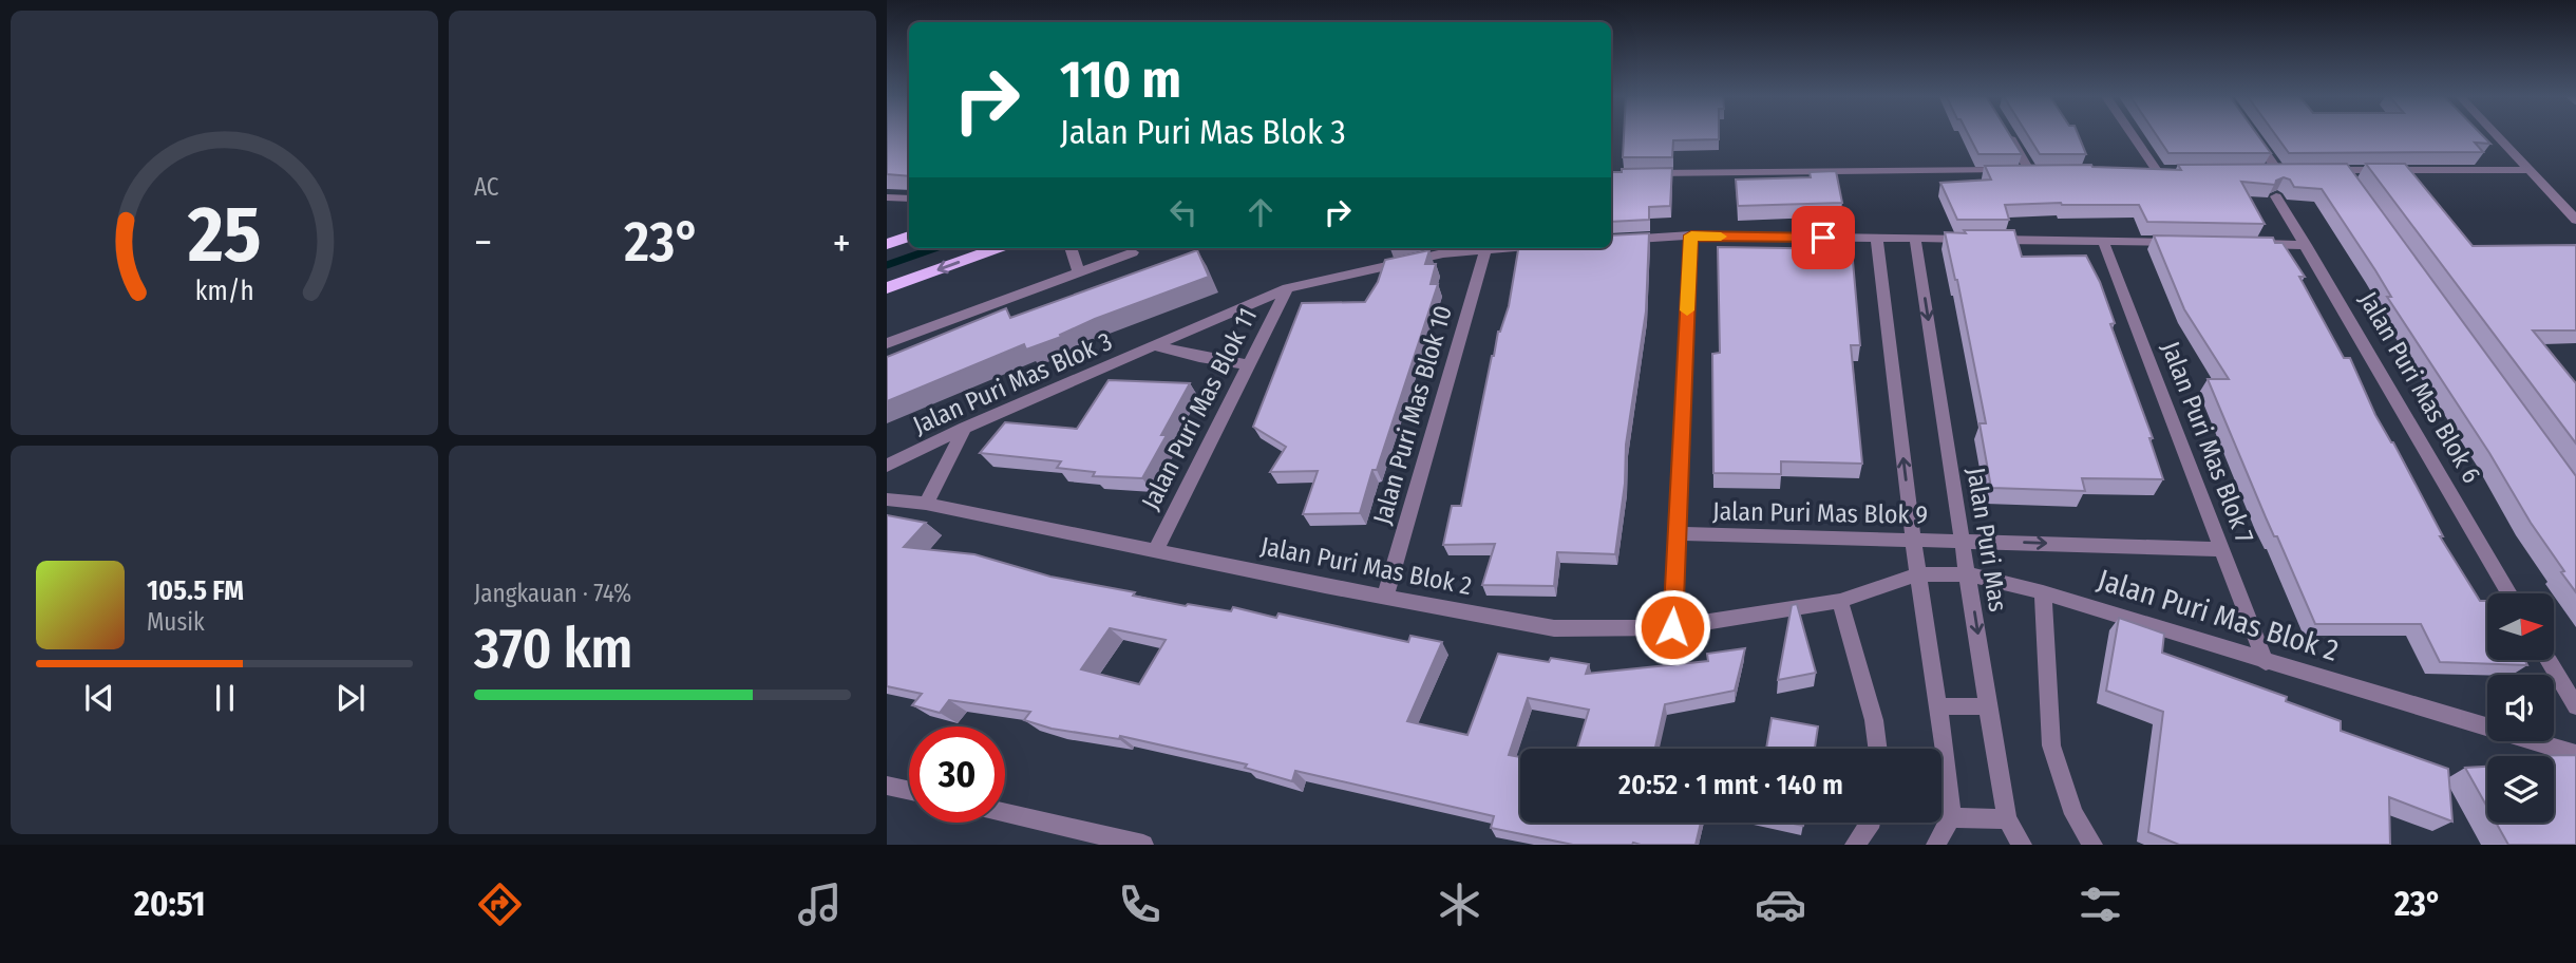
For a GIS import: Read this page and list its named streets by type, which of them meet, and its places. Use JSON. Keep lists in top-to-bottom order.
{
  "streets": {
    "street": [
      "Jalan Puri Mas Blok 3",
      "Jalan Puri Mas Blok 6",
      "Jalan Puri Mas Blok 11",
      "Jalan Puri Mas Blok 10",
      "Jalan Puri Mas Blok 7",
      "Jalan Puri Mas Blok 9",
      "Jalan Puri Mas",
      "Jalan Puri Mas Blok 2"
    ]
  },
  "crossings": [
    ["Jalan Puri Mas Blok 3", "Jalan Puri Mas Blok 11"],
    ["Jalan Puri Mas Blok 11", "Jalan Puri Mas Blok 2"],
    ["Jalan Puri Mas Blok 10", "Jalan Puri Mas Blok 2"],
    ["Jalan Puri Mas Blok 7", "Jalan Puri Mas Blok 9"],
    ["Jalan Puri Mas Blok 7", "Jalan Puri Mas Blok 2"],
    ["Jalan Puri Mas Blok 9", "Jalan Puri Mas"],
    ["Jalan Puri Mas Blok 9", "Jalan Puri Mas Blok 2"],
    ["Jalan Puri Mas", "Jalan Puri Mas Blok 2"]
  ],
  "north": "right",
  "page": {
    "tile": [
      "AC",
      ["Jangkauan · 74%", "370 km"]
    ],
    "turn": ["110 m", "Jalan Puri Mas Blok 3"],
    "heat": ["−", "23°", "+"],
    "song": ["105.5 FM", "Musik"],
    "limit": "30",
    "trip": "20:52 · 1 mnt · 140 m",
    "tabs": ["20:51", "23°"],
    "gauge": ["25", "km/h"]
  }
}
